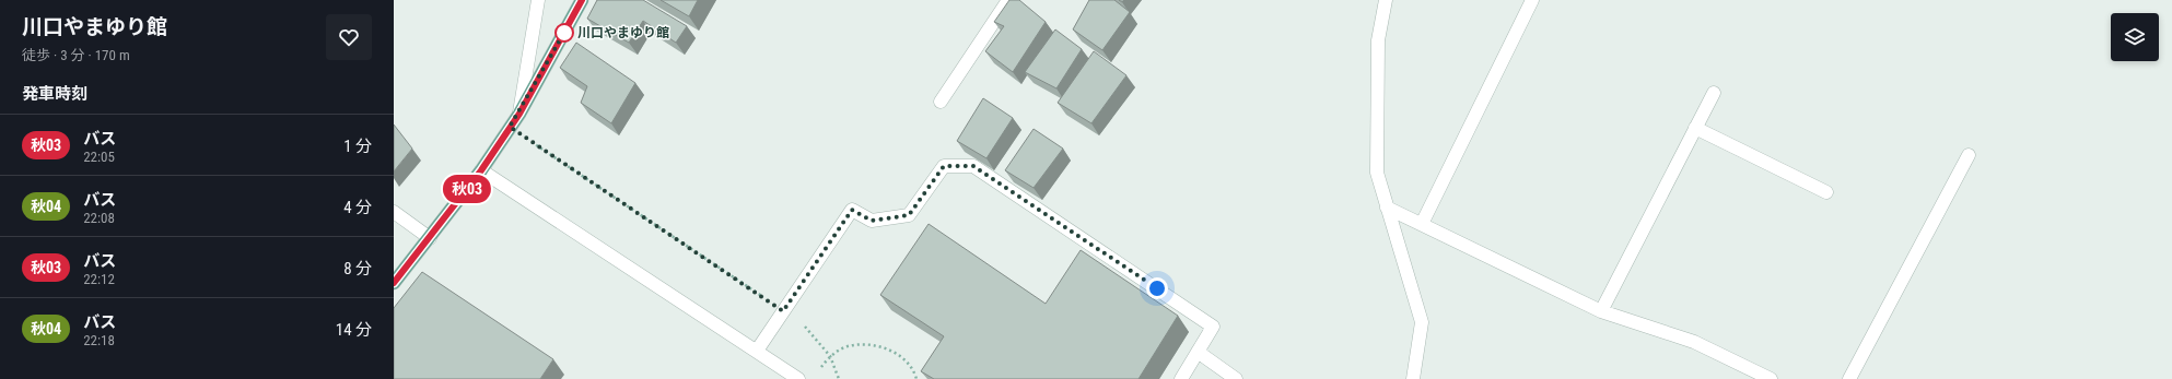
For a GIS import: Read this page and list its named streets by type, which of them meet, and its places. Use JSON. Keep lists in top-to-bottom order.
{
  "places": ["川口やまゆり館"],
  "lines": ["bus line 秋03"],
  "page": {
    "heading": [
      ["川口やまゆり館", "徒歩 · 3 分 · 170 m"],
      "発車時刻"
    ],
    "on_map": "秋03",
    "list": [
      {
        "mark": "秋03",
        "name": "バス",
        "note": "22:05",
        "value": "1 分"
      },
      {
        "mark": "秋04",
        "name": "バス",
        "note": "22:08",
        "value": "4 分"
      },
      {
        "mark": "秋03",
        "name": "バス",
        "note": "22:12",
        "value": "8 分"
      },
      {
        "mark": "秋04",
        "name": "バス",
        "note": "22:18",
        "value": "14 分"
      }
    ]
  }
}
